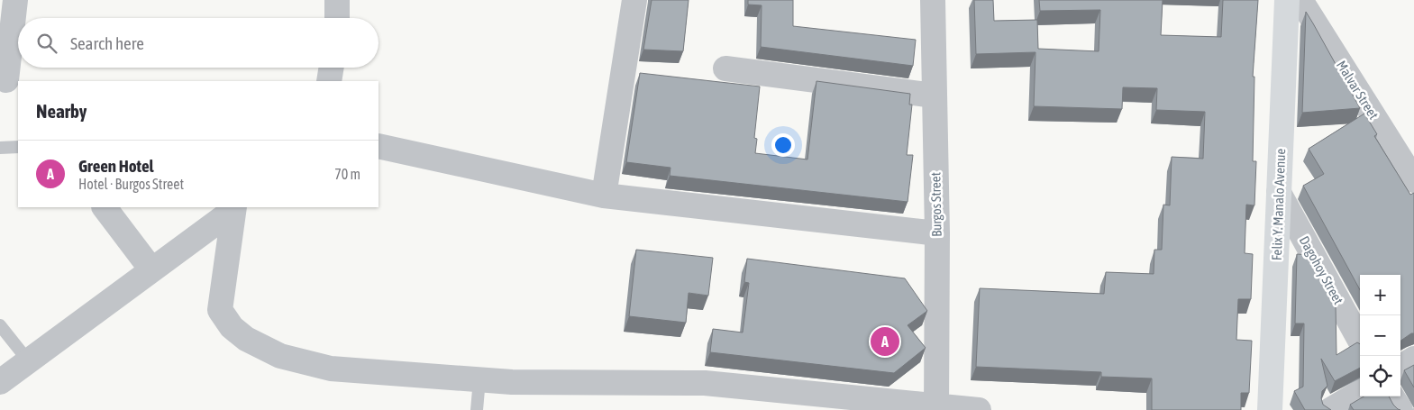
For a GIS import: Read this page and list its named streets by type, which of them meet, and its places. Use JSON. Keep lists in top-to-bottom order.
{
  "streets": {
    "main road": ["Felix Y. Manalo Avenue"],
    "street": ["Malvar Street", "Burgos Street", "Dagohoy Street"]
  },
  "crossings": [
    ["Felix Y. Manalo Avenue", "Dagohoy Street"]
  ],
  "page": {
    "search": "Search here",
    "heading": "Nearby",
    "list": [
      {
        "mark": "A",
        "name": "Green Hotel",
        "note": "Hotel · Burgos Street",
        "value": "70 m"
      }
    ],
    "map_buttons": ["+", "−"],
    "pins": "A"
  }
}
